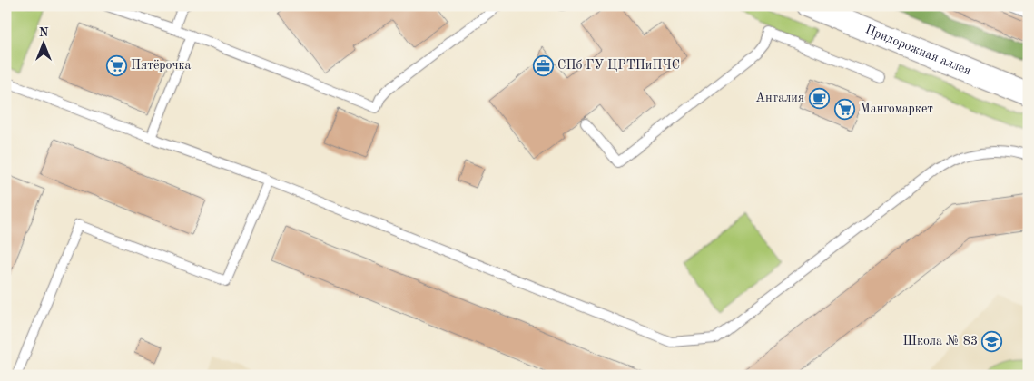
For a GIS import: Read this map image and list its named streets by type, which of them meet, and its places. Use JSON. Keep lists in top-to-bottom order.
{
  "streets": {
    "street": ["Придорожная аллея"]
  },
  "places": {
    "supermarket": ["Пятёрочка", "Мангомаркет"],
    "office": ["СПб ГУ ЦРТПиПЧС"],
    "cafe": ["Анталия"],
    "school or university": ["Школа № 83"]
  },
  "north": "top"
}
